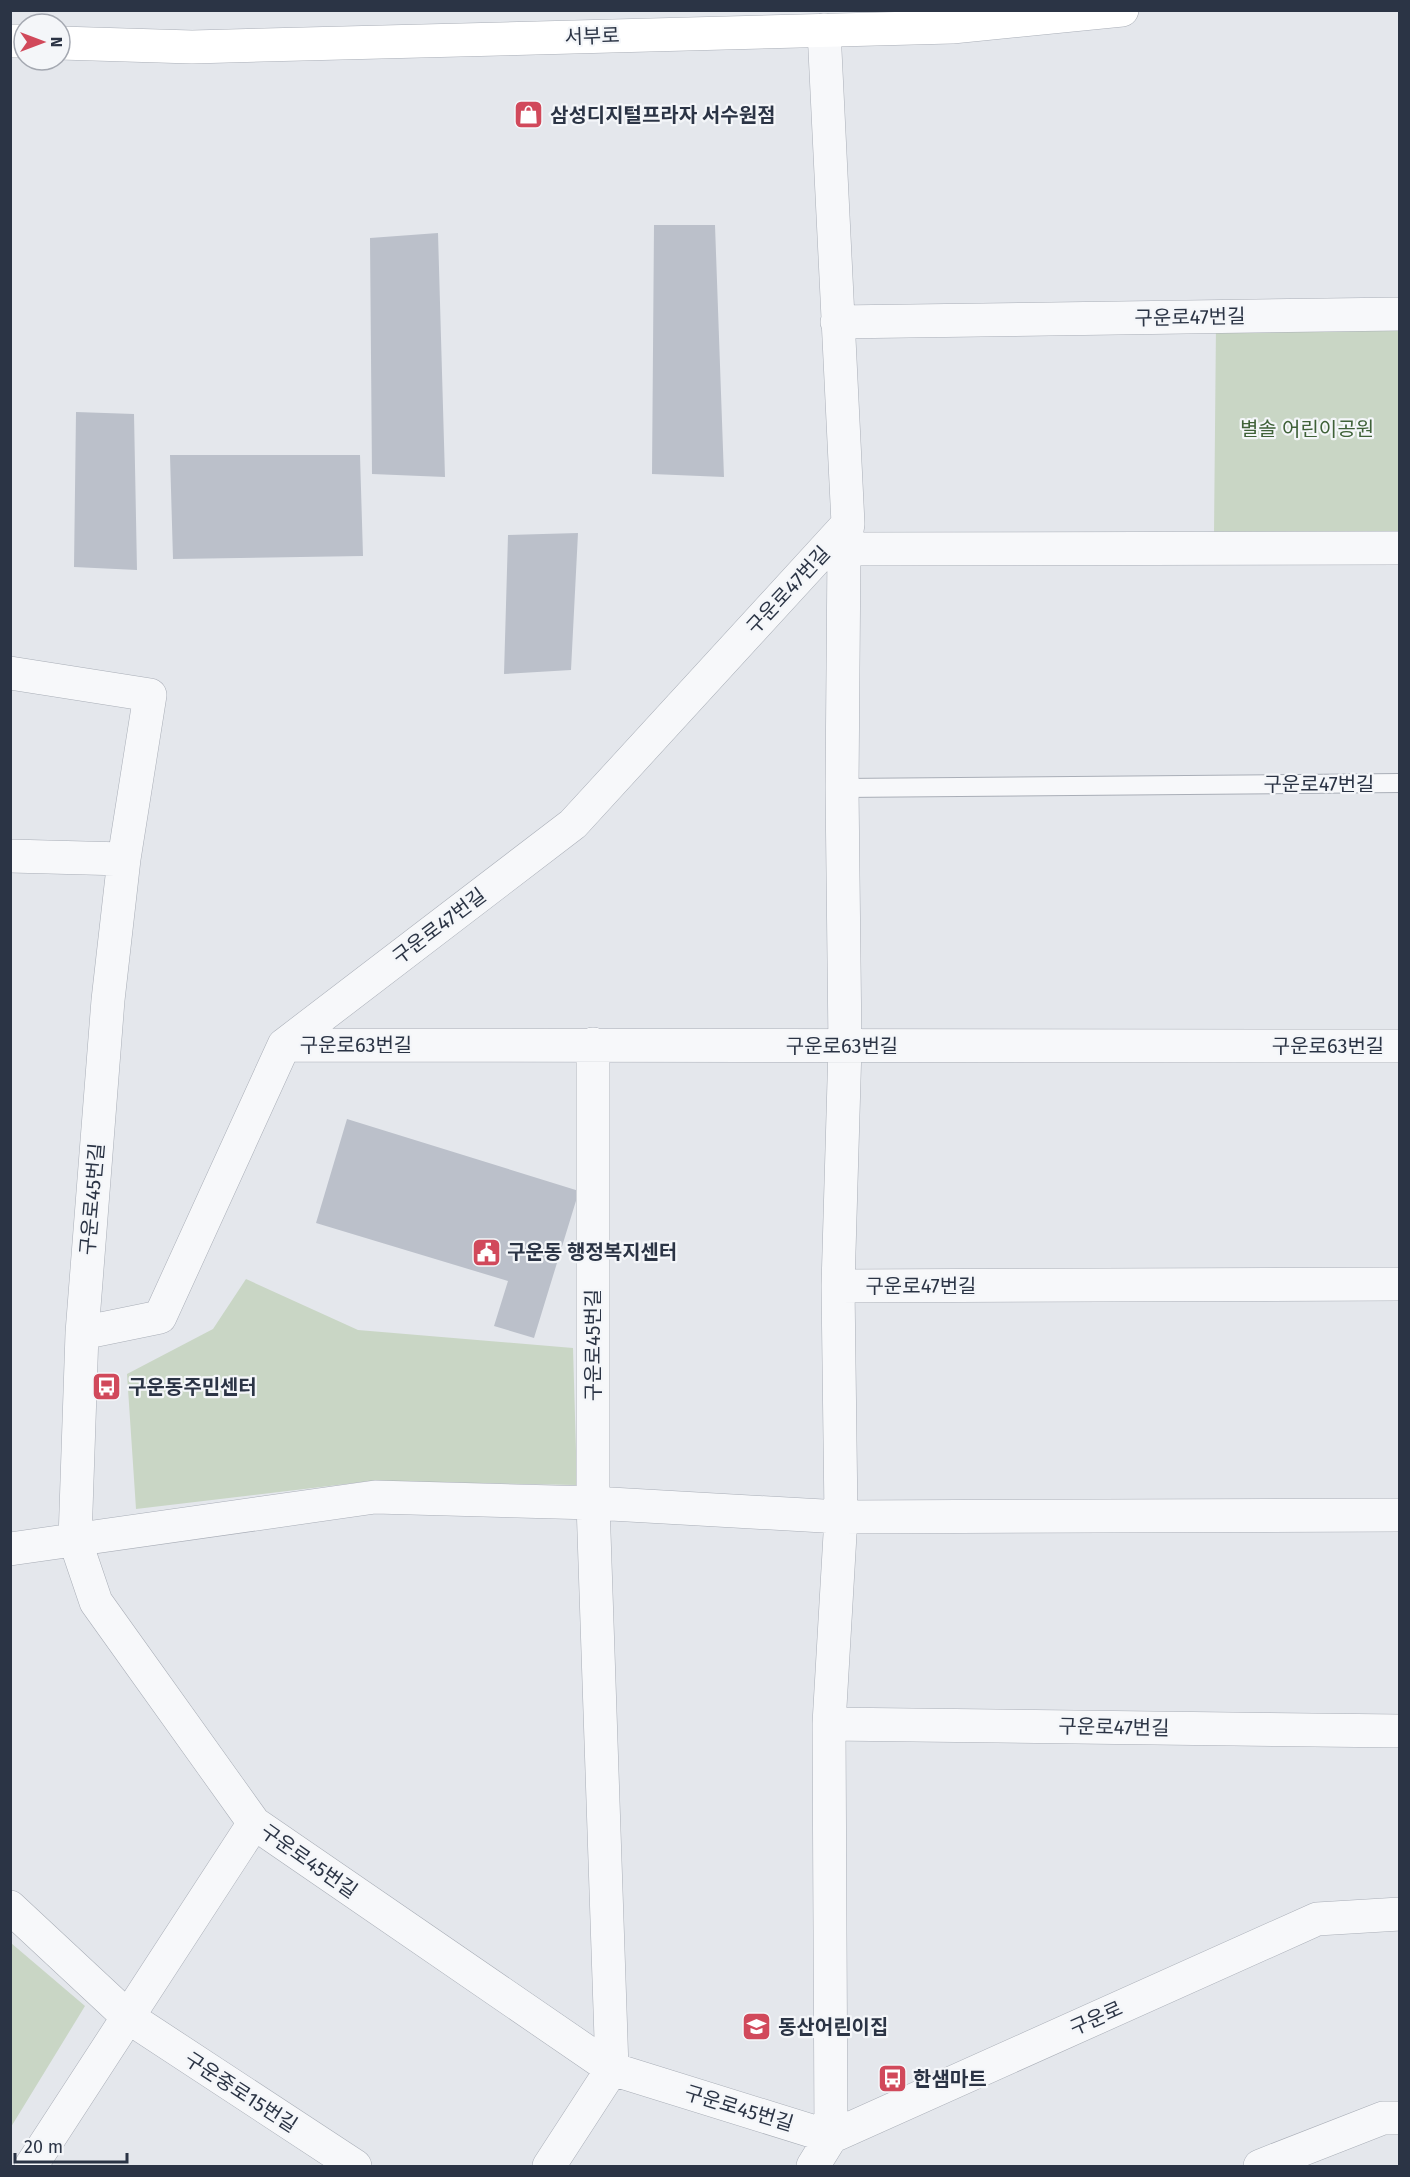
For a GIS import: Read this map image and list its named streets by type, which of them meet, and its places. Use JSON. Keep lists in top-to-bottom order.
{
  "streets": {
    "street": [
      "서부로",
      "구운로47번길",
      "구운로63번길",
      "구운로45번길",
      "구운로",
      "구운중로15번길"
    ]
  },
  "crossings": [
    ["서부로", "구운로47번길"],
    ["구운로47번길", "구운로63번길"],
    ["구운로47번길", "구운로45번길"],
    ["구운로47번길", "구운로"],
    ["구운로63번길", "구운로45번길"],
    ["구운로45번길", "구운로"]
  ],
  "parks": ["별솔 어린이공원"],
  "places": {
    "shop": ["삼성디지털프라자 서수원점"],
    "public building": ["구운동 행정복지센터"],
    "bus stop": ["구운동주민센터", "한샘마트"],
    "school or university": ["동산어린이집"]
  },
  "scale_bar": "20 m",
  "north": "right"
}
